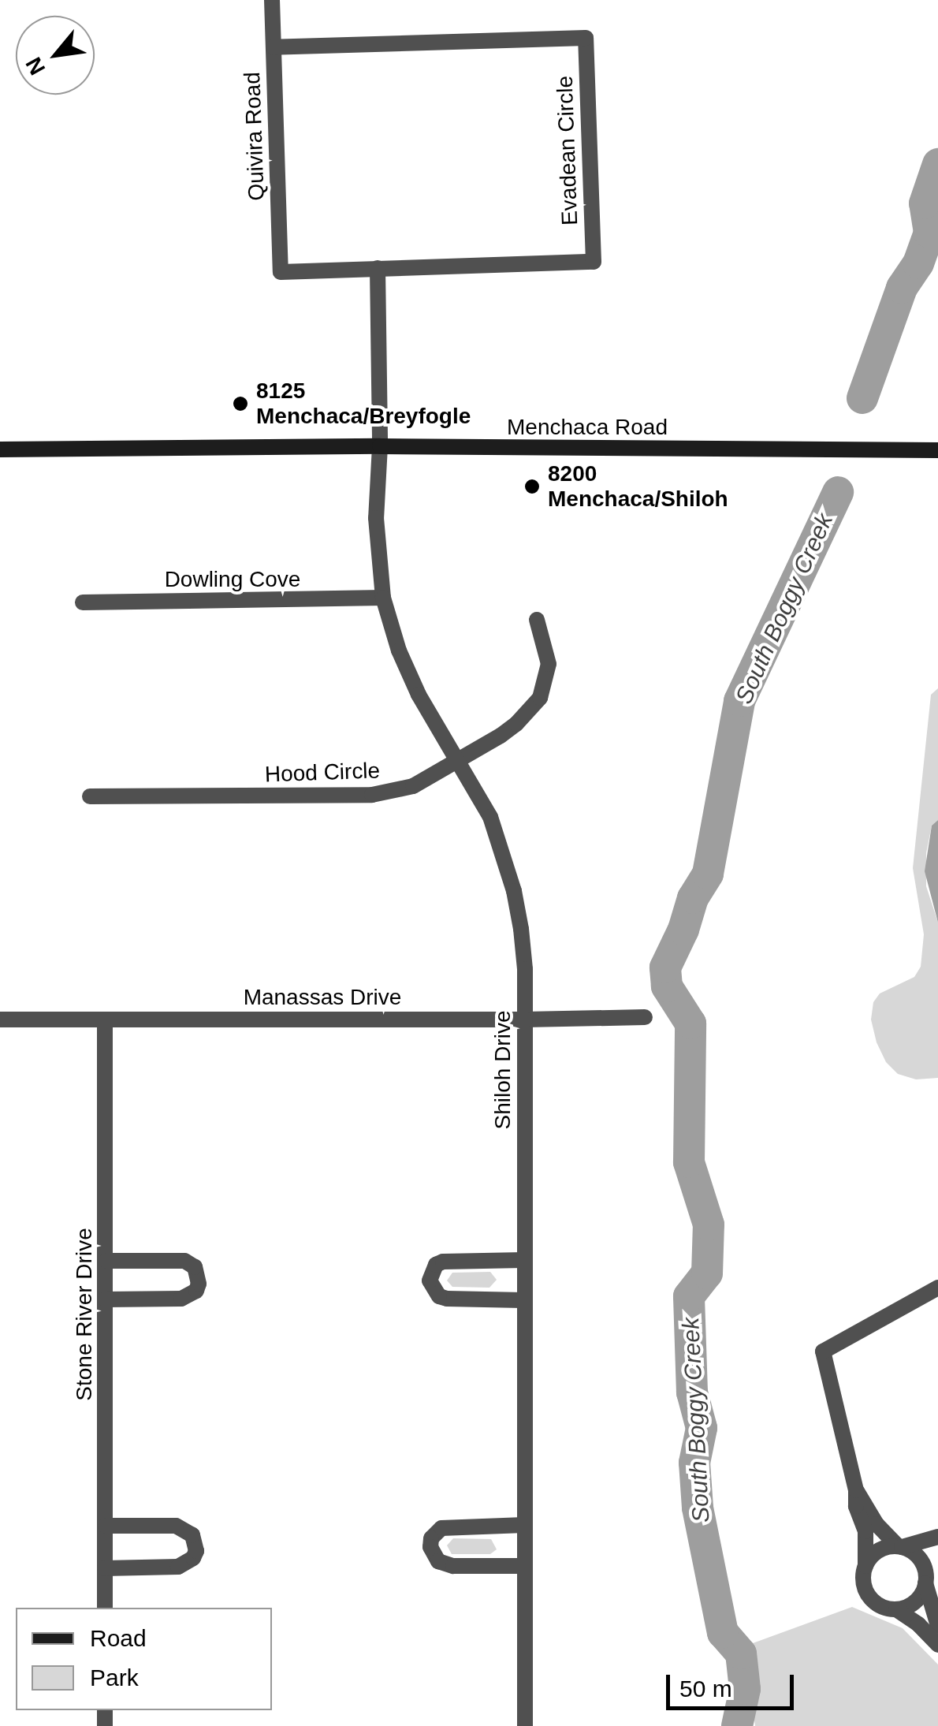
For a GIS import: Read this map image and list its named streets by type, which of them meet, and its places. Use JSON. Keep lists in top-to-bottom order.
{
  "streets": {
    "main road": ["Menchaca Road"],
    "street": [
      "Quivira Road",
      "Evadean Circle",
      "Dowling Cove",
      "Hood Circle",
      "Manassas Drive",
      "Shiloh Drive",
      "Stone River Drive"
    ]
  },
  "crossings": [
    ["Quivira Road", "Evadean Circle"],
    ["Evadean Circle", "Shiloh Drive"],
    ["Menchaca Road", "Shiloh Drive"],
    ["Dowling Cove", "Shiloh Drive"],
    ["Hood Circle", "Shiloh Drive"],
    ["Manassas Drive", "Shiloh Drive"],
    ["Manassas Drive", "Stone River Drive"]
  ],
  "water": ["South Boggy Creek"],
  "places": ["8125 Menchaca/Breyfogle", "8200 Menchaca/Shiloh"],
  "legend": ["Road", "Park"],
  "scale_bar": "50 m",
  "north": "bottom left"
}
